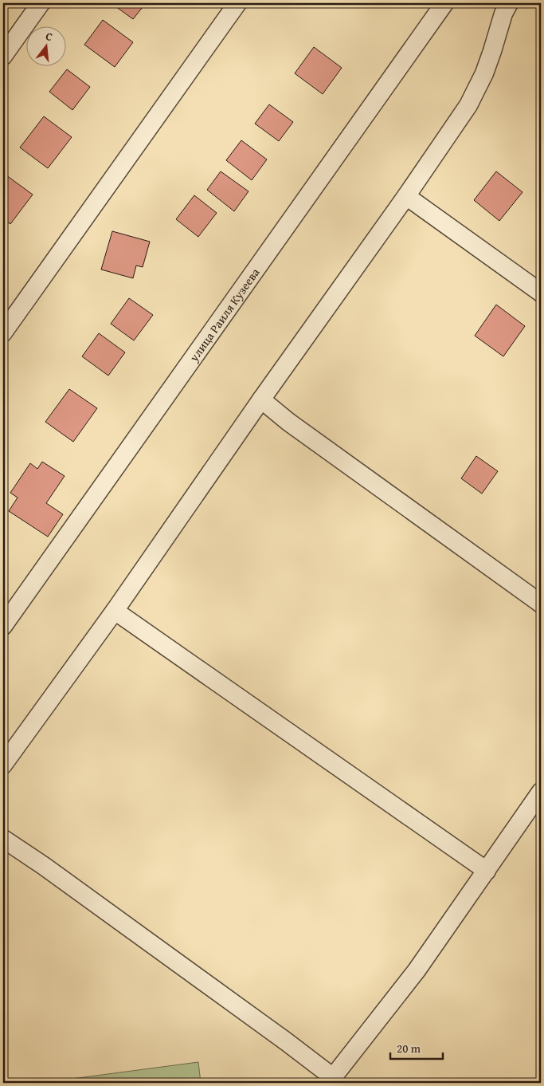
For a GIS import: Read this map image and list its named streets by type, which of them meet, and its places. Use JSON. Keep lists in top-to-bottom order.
{
  "streets": {
    "street": ["улица Раиля Кузеева"]
  },
  "scale_bar": "20 m",
  "north": "top"
}
